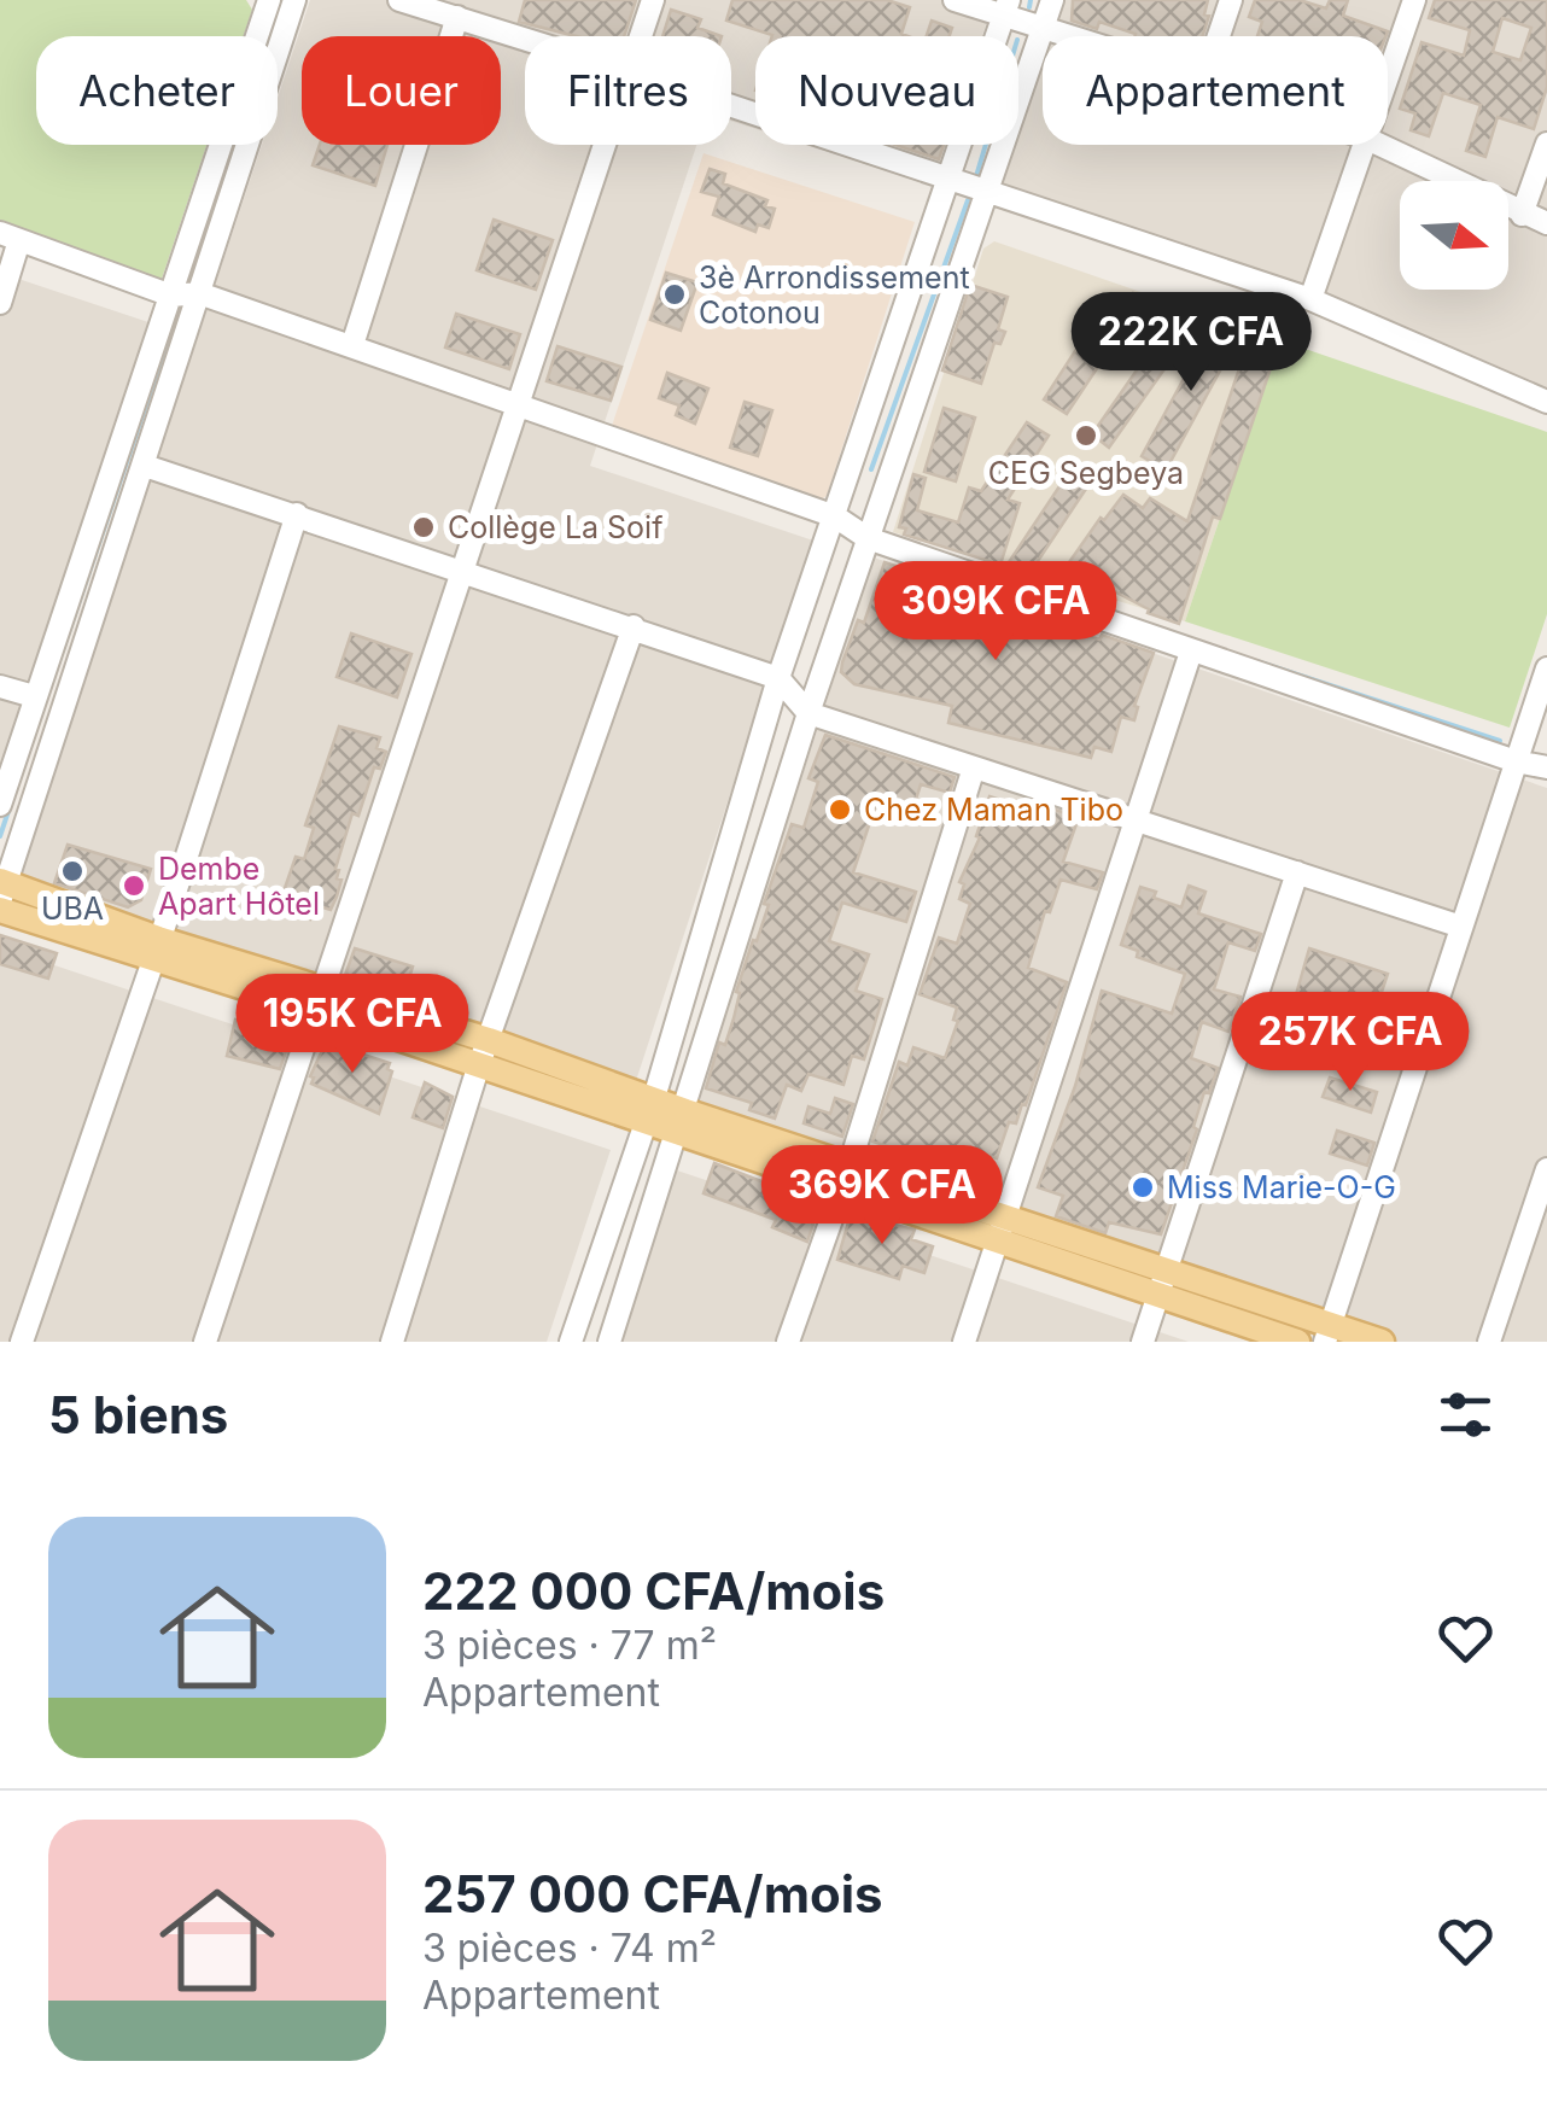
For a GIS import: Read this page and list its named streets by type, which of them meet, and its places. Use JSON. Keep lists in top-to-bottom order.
{
  "places": [
    "3è Arrondissement Cotonou",
    "CEG Segbeya",
    "Collège La Soif",
    "Chez Maman Tibo",
    "UBA",
    "Dembe Apart Hôtel",
    "Miss Marie-O-G"
  ],
  "north": "right",
  "page": {
    "chip": [
      "Acheter",
      "Louer",
      "Filtres",
      "Nouveau",
      "Appartement"
    ],
    "price": [
      "222K CFA",
      "309K CFA",
      "195K CFA",
      "257K CFA",
      "369K CFA"
    ],
    "heading": "5 biens",
    "list": [
      {
        "name": "222 000 CFA/mois",
        "note": "3 pièces · 77 m² · Appartement"
      },
      {
        "name": "257 000 CFA/mois",
        "note": "3 pièces · 74 m² · Appartement"
      }
    ]
  }
}
